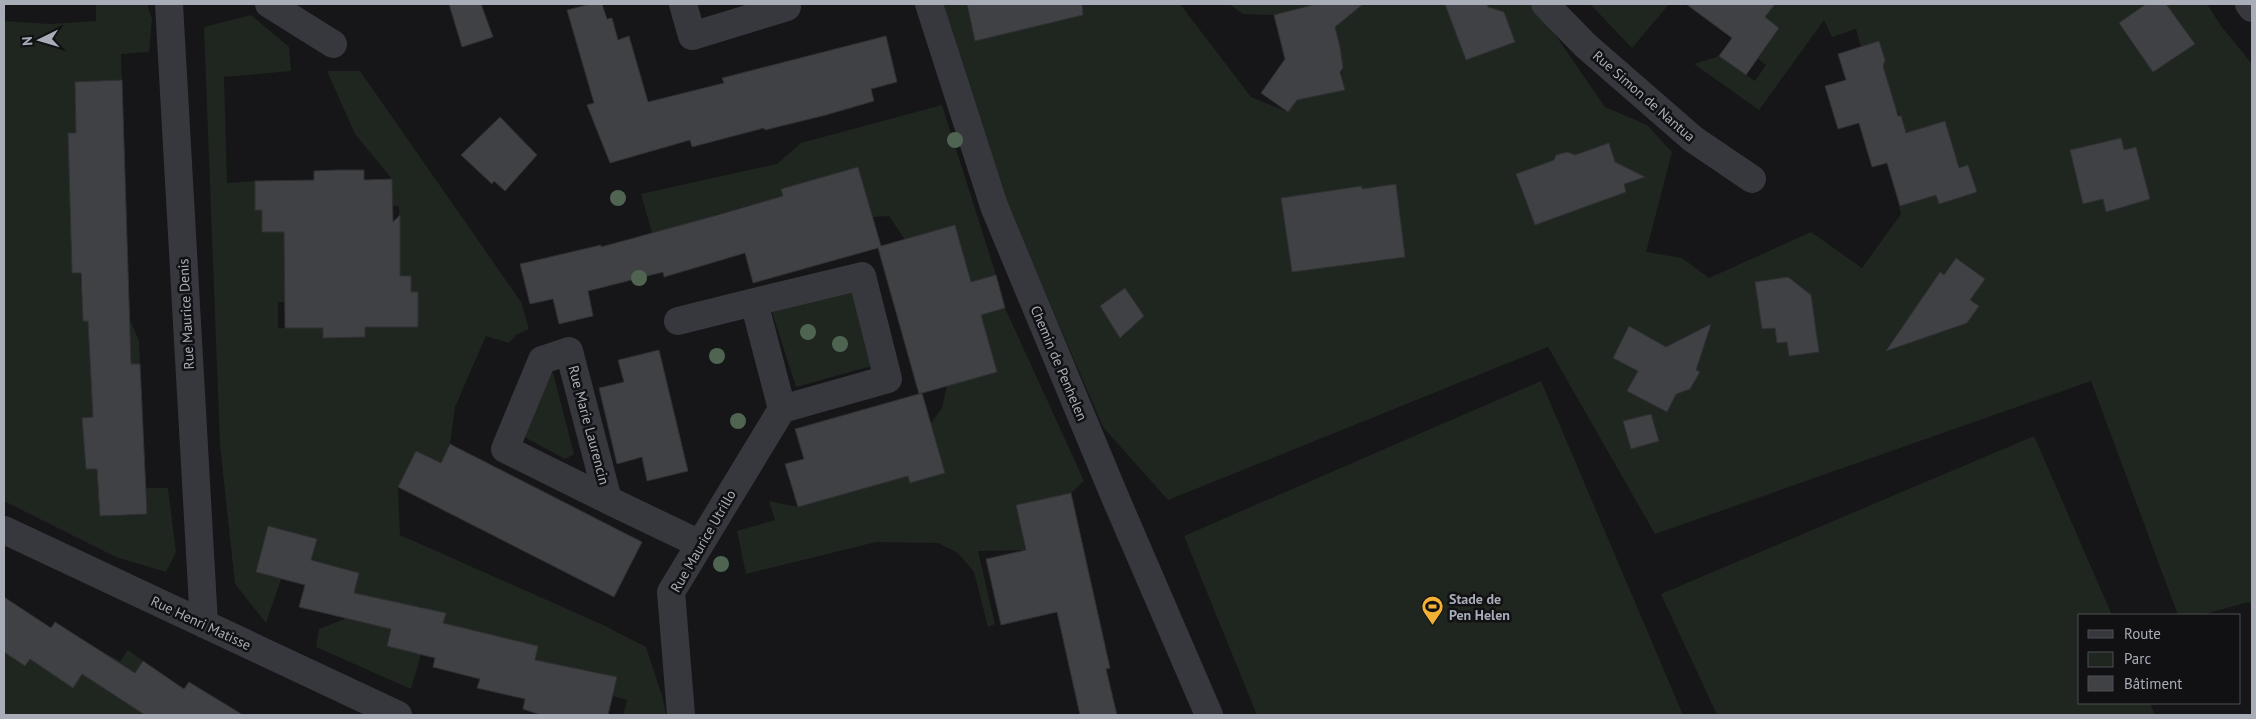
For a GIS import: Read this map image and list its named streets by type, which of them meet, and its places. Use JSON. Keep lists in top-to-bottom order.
{
  "streets": {
    "street": [
      "Rue Simon de Nantua",
      "Rue Maurice Denis",
      "Chemin de Penhelen",
      "Rue Marie Laurencin",
      "Rue Maurice Utrillo",
      "Rue Henri Matisse"
    ]
  },
  "crossings": [
    ["Rue Maurice Denis", "Rue Henri Matisse"],
    ["Rue Marie Laurencin", "Rue Maurice Utrillo"]
  ],
  "places": {
    "sports": ["Stade de Pen Helen"]
  },
  "legend": ["Route", "Parc", "Bâtiment"],
  "north": "left"
}
